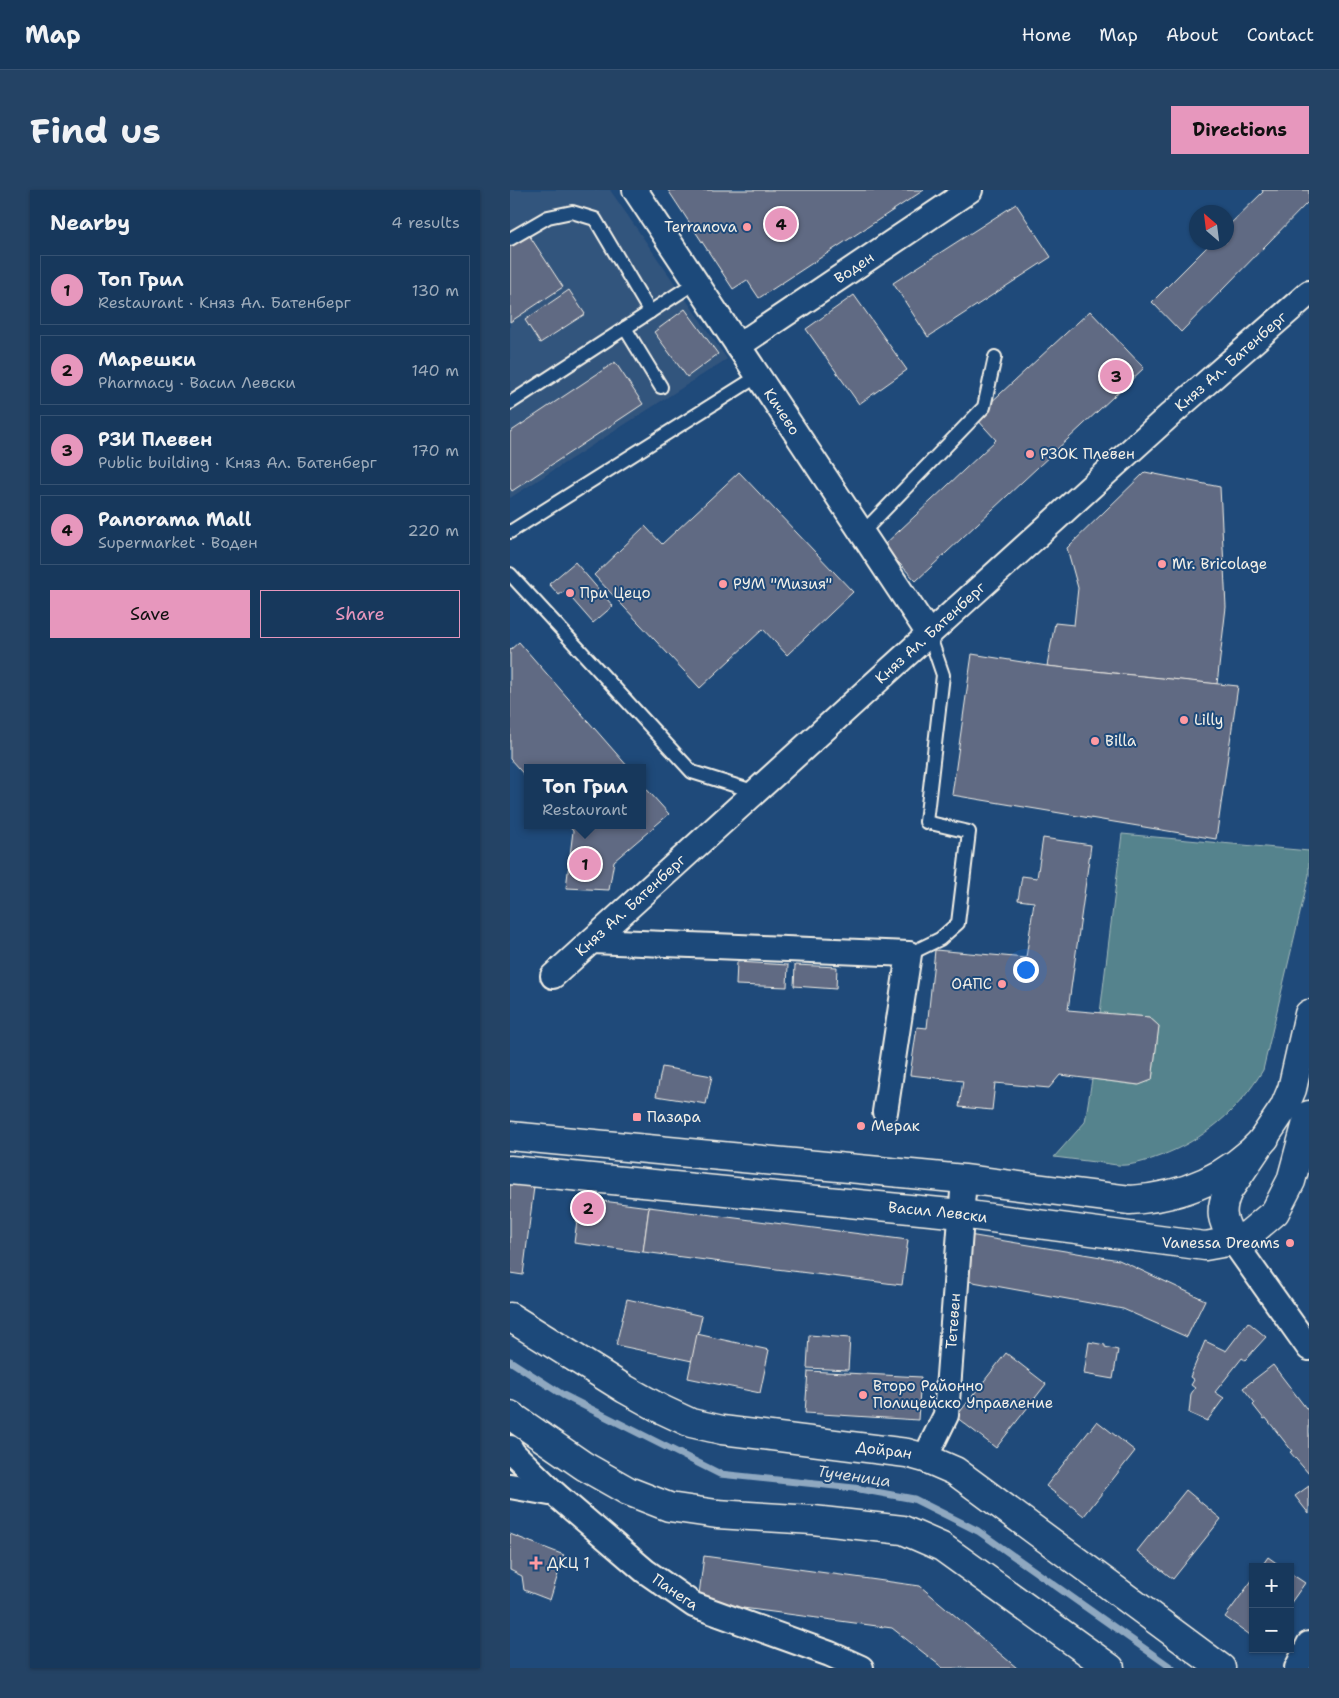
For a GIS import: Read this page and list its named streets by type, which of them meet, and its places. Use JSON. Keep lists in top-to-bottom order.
{
  "streets": {
    "street": [
      "Воден",
      "Княз Ал. Батенберг",
      "Кичево",
      "Васил Левски",
      "Тетевен",
      "Дойран",
      "Панега"
    ]
  },
  "crossings": [
    ["Воден", "Кичево"],
    ["Княз Ал. Батенберг", "Кичево"],
    ["Васил Левски", "Тетевен"],
    ["Тетевен", "Дойран"]
  ],
  "water": ["Тученица"],
  "places": {
    "other": [
      "Terranova",
      "РЗОК Плевен",
      "Mr. Bricolage",
      "РУМ \"Мизия\"",
      "При Цецо",
      "Lilly",
      "Billa",
      "ОАПС",
      "Мерак",
      "Vanessa Dreams",
      "Второ Районно Полицейско Управление"
    ],
    "transit": ["Пазара"],
    "health": ["ДКЦ 1"]
  },
  "north": "top left",
  "page": {
    "header": "Map",
    "nav": [
      "Home",
      "Map",
      "About",
      "Contact"
    ],
    "buttons": [
      "Directions",
      ["Save", "Share"]
    ],
    "title": "Find us",
    "heading": ["Nearby", "4 results"],
    "pins": [
      "4",
      "3",
      "1",
      "2"
    ],
    "list": [
      {
        "mark": "1",
        "name": "Топ Грил",
        "note": "Restaurant · Княз Ал. Батенберг",
        "value": "130 m"
      },
      {
        "mark": "2",
        "name": "Марешки",
        "note": "Pharmacy · Васил Левски",
        "value": "140 m"
      },
      {
        "mark": "3",
        "name": "РЗИ Плевен",
        "note": "Public building · Княз Ал. Батенберг",
        "value": "170 m"
      },
      {
        "mark": "4",
        "name": "Panorama Mall",
        "note": "Supermarket · Воден",
        "value": "220 m"
      }
    ],
    "popup": ["Топ Грил", "Restaurant"],
    "map_buttons": ["+", "−"]
  }
}
